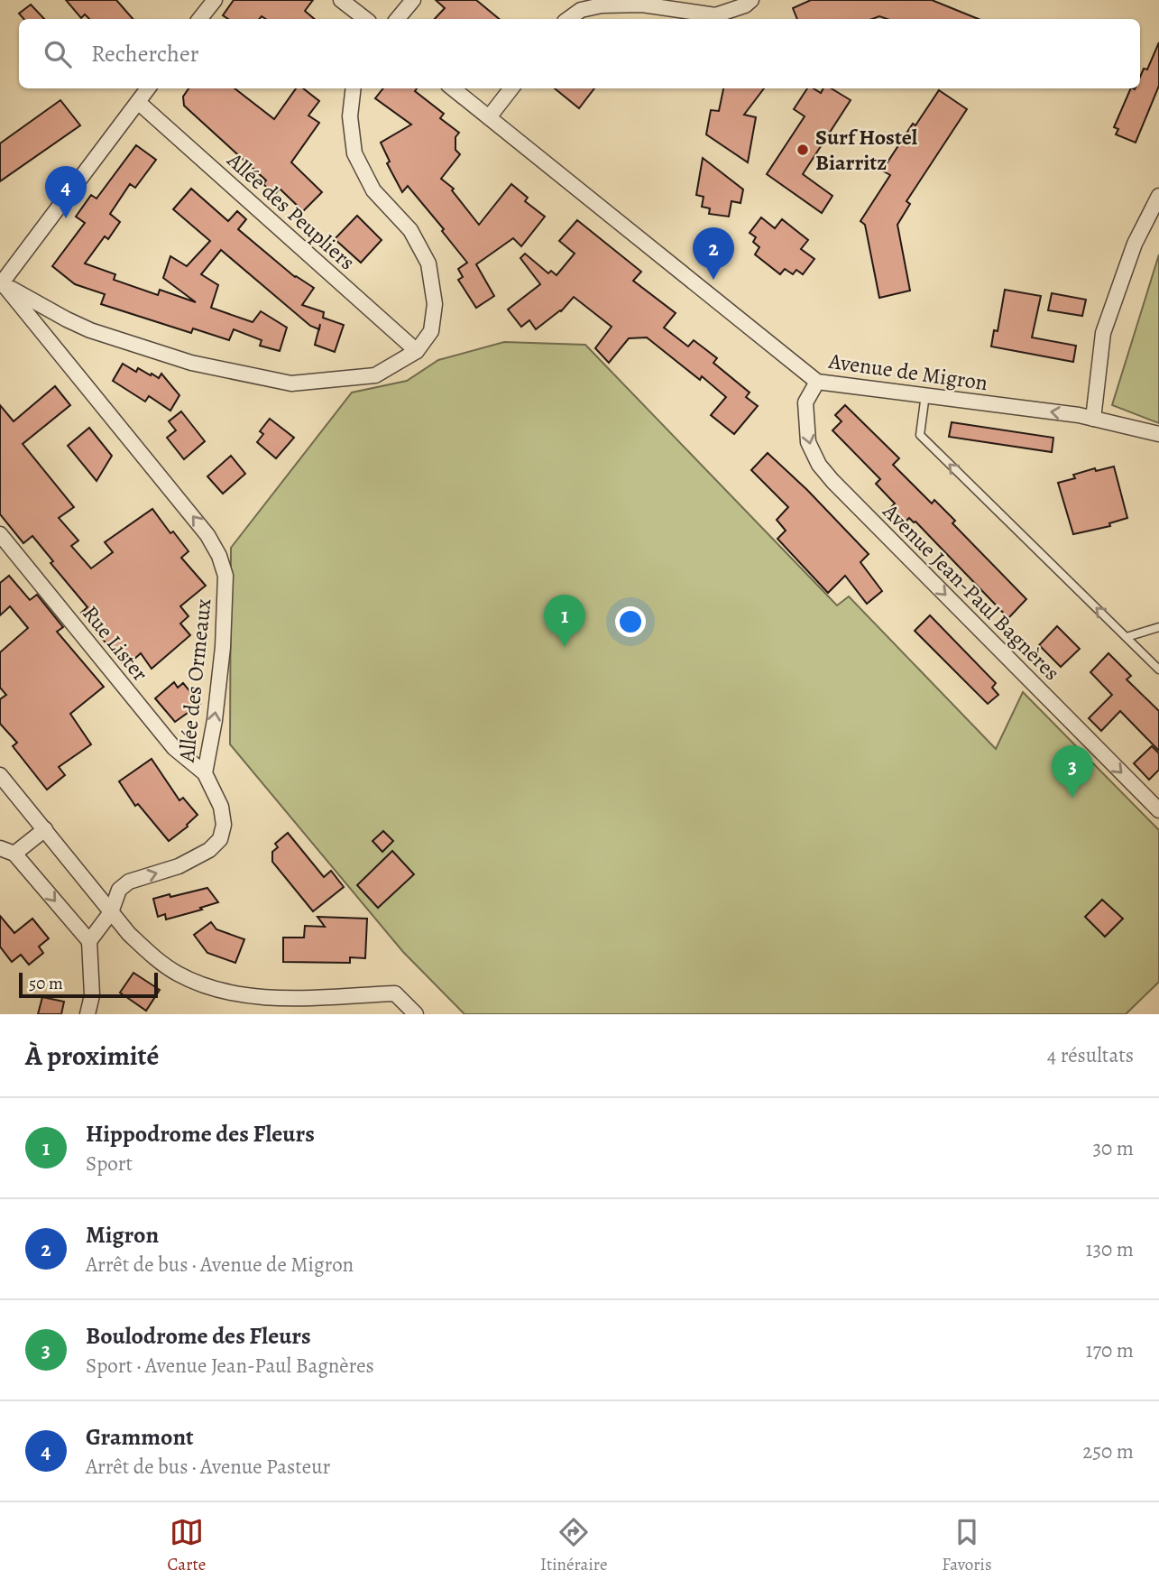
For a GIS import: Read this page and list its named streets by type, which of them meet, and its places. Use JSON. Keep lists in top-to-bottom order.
{
  "streets": {
    "street": [
      "Allée des Peupliers",
      "Avenue de Migron",
      "Avenue Jean-Paul Bagnères",
      "Rue Lister",
      "Allée des Ormeaux"
    ]
  },
  "crossings": [
    ["Avenue de Migron", "Avenue Jean-Paul Bagnères"],
    ["Rue Lister", "Allée des Ormeaux"]
  ],
  "one_way": ["Avenue Jean-Paul Bagnères", "Allée des Ormeaux"],
  "places": ["Surf Hostel Biarritz"],
  "scale_bar": "50 m",
  "page": {
    "search": "Rechercher",
    "pins": [
      "4",
      "2",
      "1",
      "3"
    ],
    "scale": "50 m",
    "heading": ["À proximité", "4 résultats"],
    "list": [
      {
        "mark": "1",
        "name": "Hippodrome des Fleurs",
        "note": "Sport",
        "value": "30 m"
      },
      {
        "mark": "2",
        "name": "Migron",
        "note": "Arrêt de bus · Avenue de Migron",
        "value": "130 m"
      },
      {
        "mark": "3",
        "name": "Boulodrome des Fleurs",
        "note": "Sport · Avenue Jean-Paul Bagnères",
        "value": "170 m"
      },
      {
        "mark": "4",
        "name": "Grammont",
        "note": "Arrêt de bus · Avenue Pasteur",
        "value": "250 m"
      }
    ],
    "nav": ["Carte", "Itinéraire", "Favoris"]
  }
}
